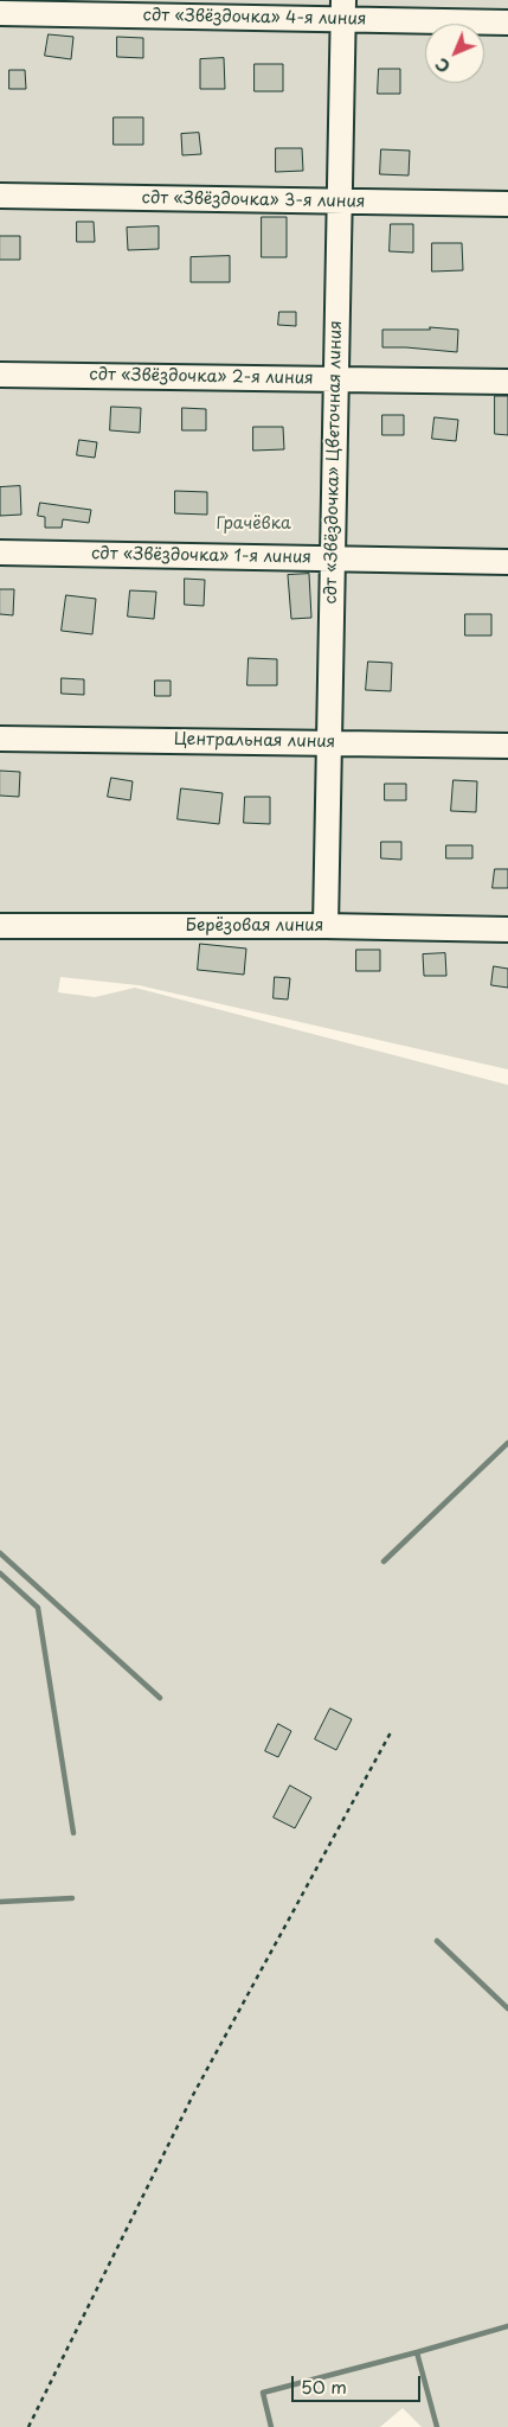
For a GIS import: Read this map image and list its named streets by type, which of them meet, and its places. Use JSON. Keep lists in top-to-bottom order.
{
  "streets": {
    "street": [
      "сдт «Звёздочка» 4-я линия",
      "сдт «Звёздочка» 3-я линия",
      "сдт «Звёздочка» 2-я линия",
      "сдт «Звёздочка» Цветочная линия",
      "сдт «Звёздочка» 1-я линия",
      "Центральная линия",
      "Берёзовая линия"
    ]
  },
  "crossings": [
    ["сдт «Звёздочка» 4-я линия", "сдт «Звёздочка» Цветочная линия"],
    ["сдт «Звёздочка» 3-я линия", "сдт «Звёздочка» Цветочная линия"],
    ["сдт «Звёздочка» 2-я линия", "сдт «Звёздочка» Цветочная линия"],
    ["сдт «Звёздочка» Цветочная линия", "сдт «Звёздочка» 1-я линия"],
    ["сдт «Звёздочка» Цветочная линия", "Центральная линия"],
    ["сдт «Звёздочка» Цветочная линия", "Берёзовая линия"]
  ],
  "parks": ["Грачёвка"],
  "scale_bar": "50 m",
  "north": "bottom left"
}
